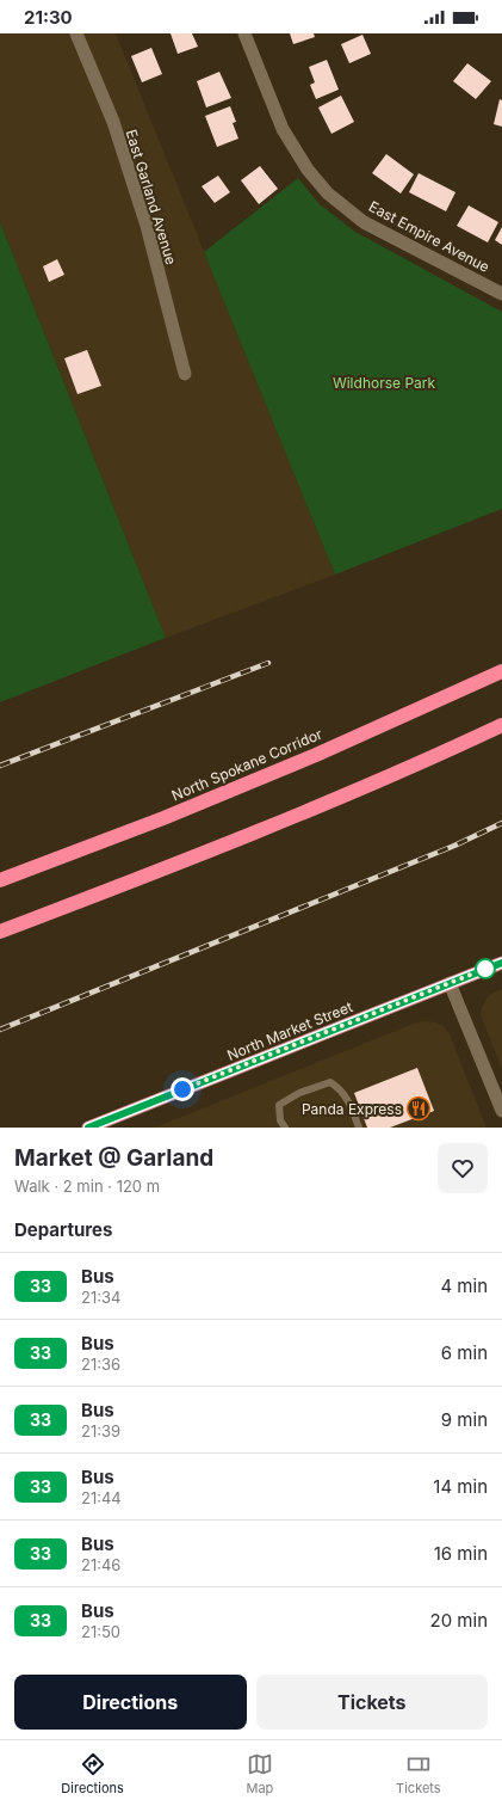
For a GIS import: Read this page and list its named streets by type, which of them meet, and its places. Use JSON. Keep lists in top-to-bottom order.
{
  "streets": {
    "highway": ["North Spokane Corridor"],
    "main road": ["North Market Street"],
    "street": ["East Garland Avenue", "East Empire Avenue"]
  },
  "parks": ["Wildhorse Park"],
  "places": {
    "restaurant": ["Panda Express"]
  },
  "lines": ["bus line 33"],
  "page": {
    "status": "21:30",
    "heading": [
      ["Market @ Garland", "Walk · 2 min · 120 m"],
      "Departures"
    ],
    "list": [
      {
        "mark": "33",
        "name": "Bus",
        "note": "21:34",
        "value": "4 min"
      },
      {
        "mark": "33",
        "name": "Bus",
        "note": "21:36",
        "value": "6 min"
      },
      {
        "mark": "33",
        "name": "Bus",
        "note": "21:39",
        "value": "9 min"
      },
      {
        "mark": "33",
        "name": "Bus",
        "note": "21:44",
        "value": "14 min"
      },
      {
        "mark": "33",
        "name": "Bus",
        "note": "21:46",
        "value": "16 min"
      },
      {
        "mark": "33",
        "name": "Bus",
        "note": "21:50",
        "value": "20 min"
      }
    ],
    "buttons": ["Directions", "Tickets"],
    "tabs": ["Directions", "Map", "Tickets"]
  }
}
